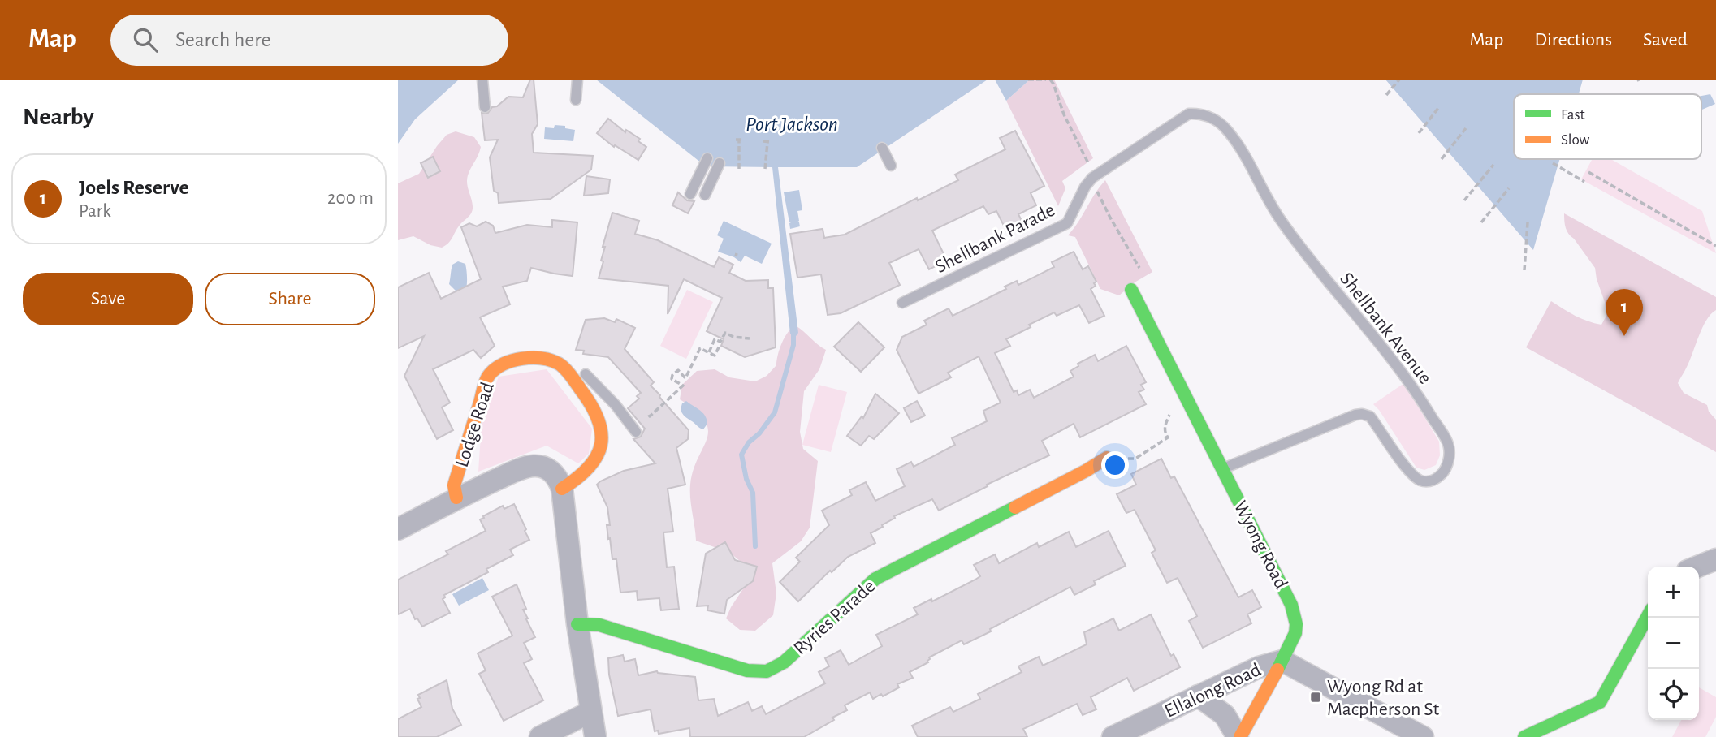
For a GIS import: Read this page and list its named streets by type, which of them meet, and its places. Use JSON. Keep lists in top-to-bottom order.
{
  "streets": {
    "street": [
      "Lodge Road",
      "Wyong Road",
      "Ryries Parade",
      "Ellalong Road"
    ],
    "lane": ["Shellbank Parade", "Shellbank Avenue"]
  },
  "crossings": [
    ["Shellbank Parade", "Shellbank Avenue"],
    ["Shellbank Avenue", "Wyong Road"],
    ["Wyong Road", "Ellalong Road"]
  ],
  "water": ["Port Jackson"],
  "places": {
    "transit": ["Wyong Rd at Macpherson St"]
  },
  "legend": ["Fast", "Slow"],
  "page": {
    "header": "Map",
    "search": "Search here",
    "nav": ["Map", "Directions", "Saved"],
    "heading": "Nearby",
    "list": [
      {
        "mark": "1",
        "name": "Joels Reserve",
        "note": "Park",
        "value": "200 m"
      }
    ],
    "buttons": ["Save", "Share"],
    "pins": "1",
    "map_buttons": ["+", "−"]
  }
}
